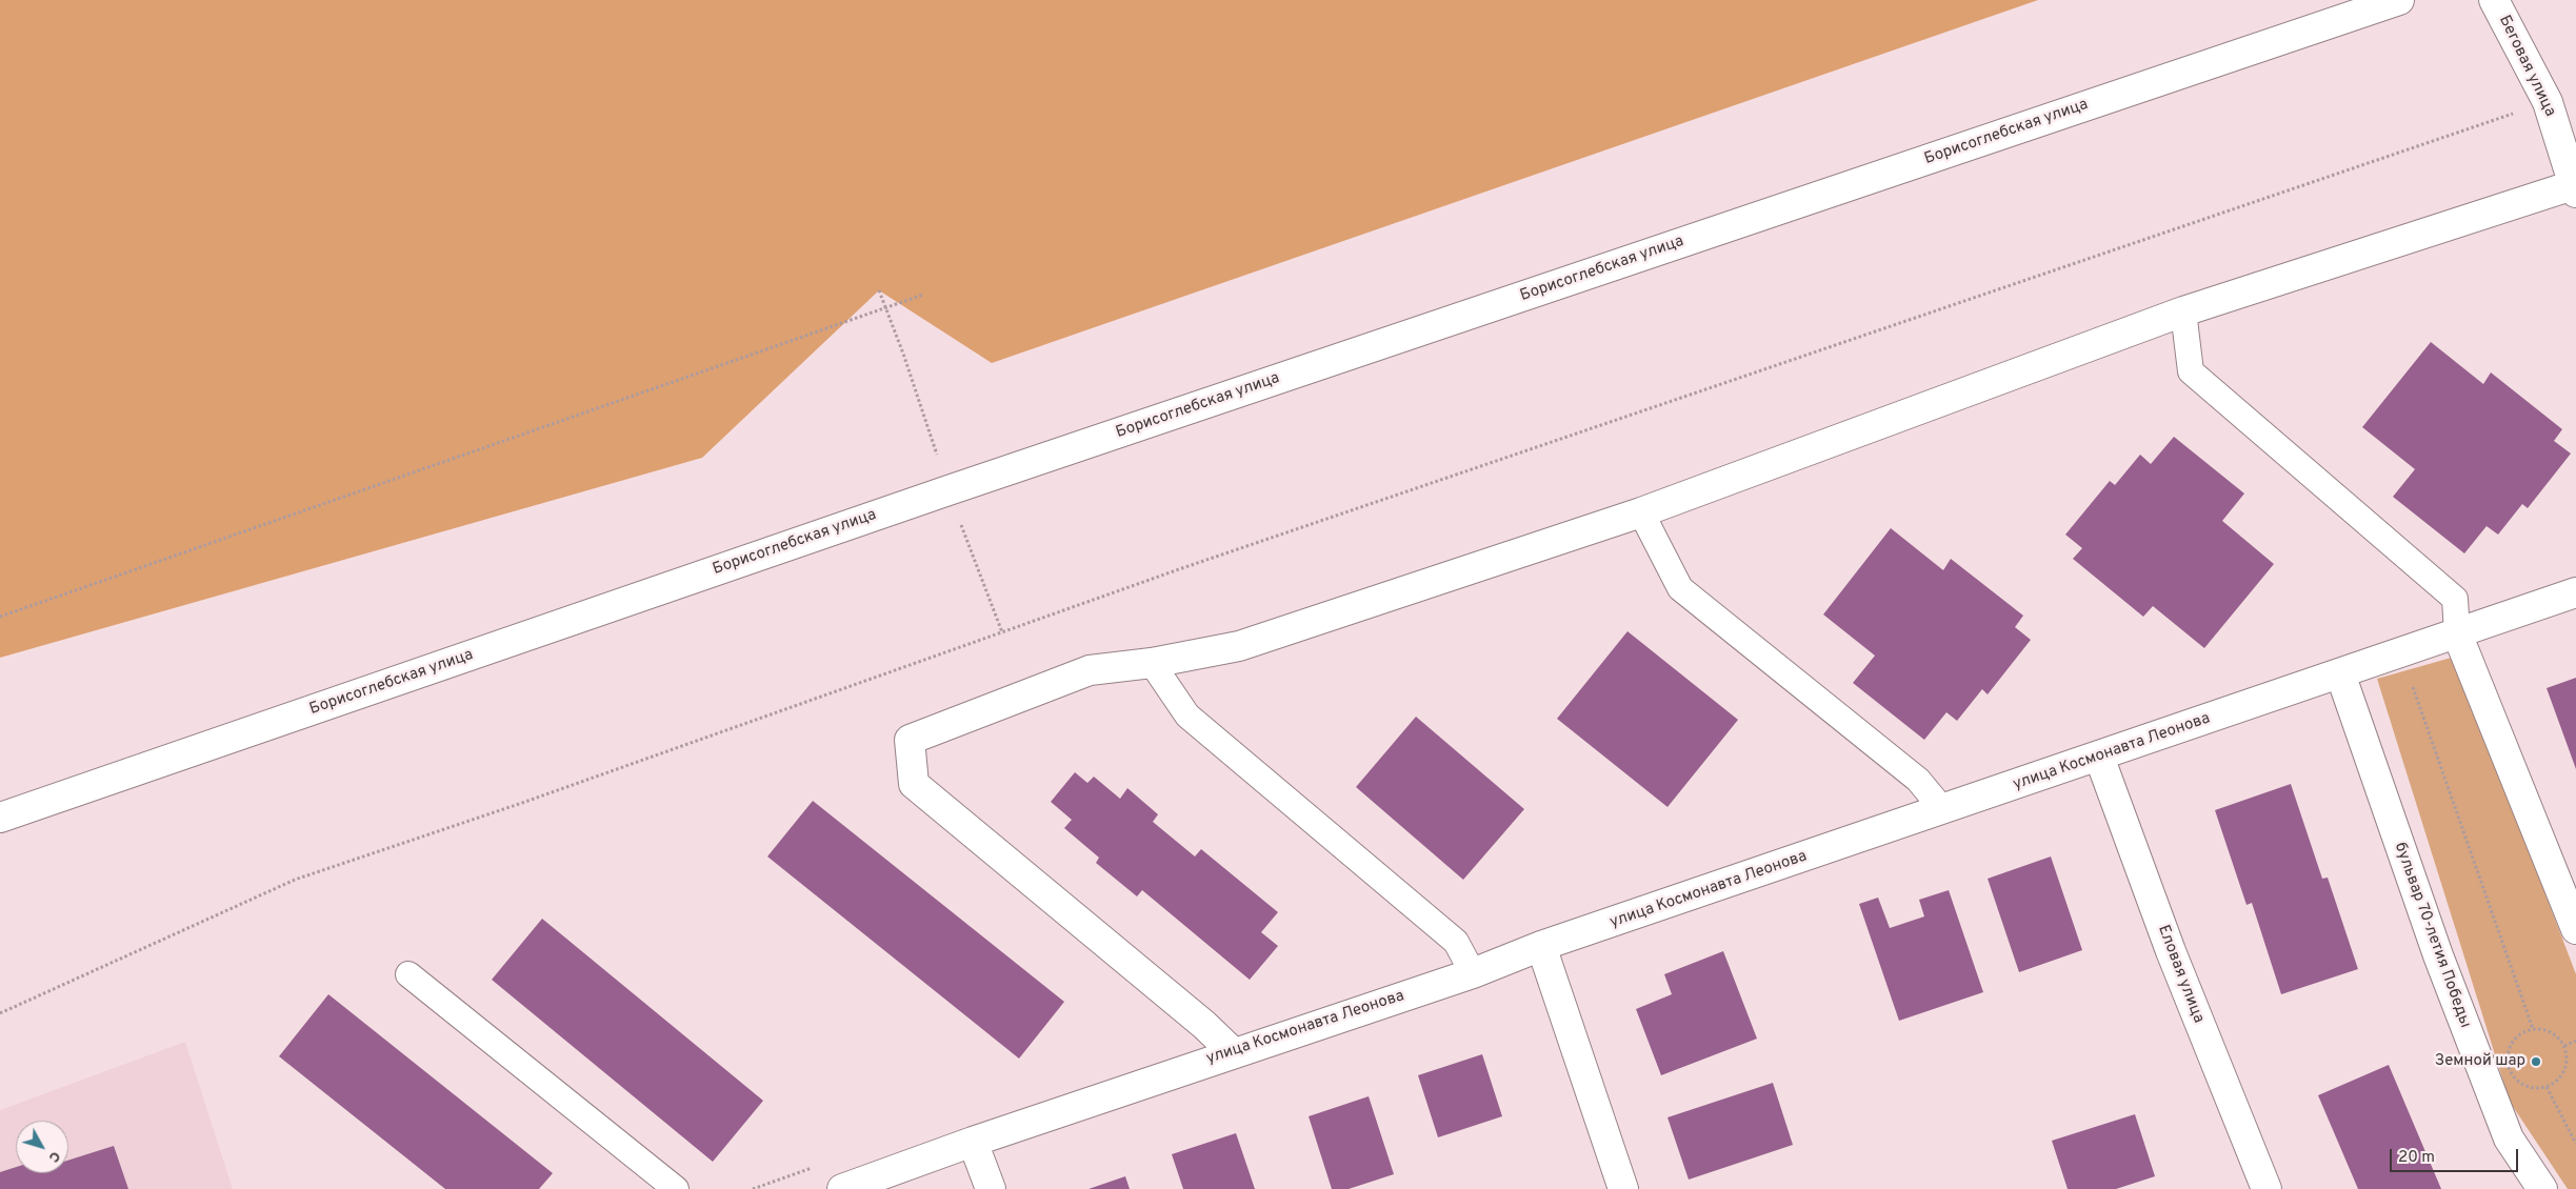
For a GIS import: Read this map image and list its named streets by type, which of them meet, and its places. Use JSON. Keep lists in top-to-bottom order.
{
  "streets": {
    "street": [
      "Беговая улица",
      "Борисоглебская улица",
      "улица Космонавта Леонова",
      "бульвар 70-летия Победы",
      "Еловая улица"
    ]
  },
  "crossings": [
    ["улица Космонавта Леонова", "бульвар 70-летия Победы"],
    ["улица Космонавта Леонова", "Еловая улица"]
  ],
  "places": ["Земной шар"],
  "scale_bar": "20 m",
  "north": "bottom right"
}
